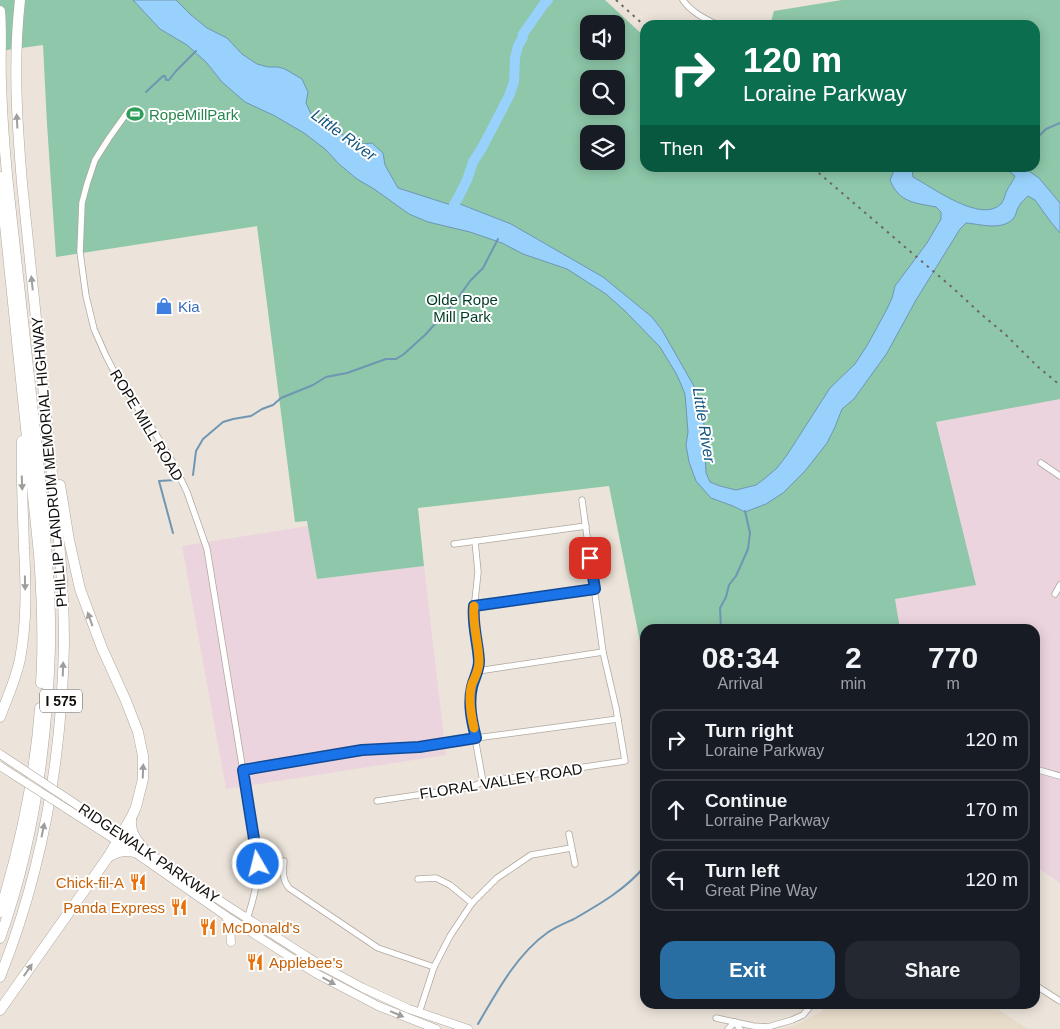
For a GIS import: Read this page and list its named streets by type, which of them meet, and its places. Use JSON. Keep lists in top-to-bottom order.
{
  "streets": {
    "highway": ["PHILLIP LANDRUM MEMORIAL HIGHWAY", "I 575"],
    "main road": ["RIDGEWALK PARKWAY"],
    "street": ["ROPE MILL ROAD", "FLORAL VALLEY ROAD"]
  },
  "crossings": [
    ["ROPE MILL ROAD", "RIDGEWALK PARKWAY"]
  ],
  "water": ["Little River"],
  "parks": ["Olde Rope Mill Park"],
  "places": {
    "sports": ["RopeMillPark"],
    "shop": ["Kia"],
    "restaurant": [
      "Chick-fil-A",
      "Panda Express",
      "McDonald's",
      "Applebee's"
    ]
  },
  "page": {
    "turn": ["120 m", "Loraine Parkway"],
    "then": "Then",
    "eta": [
      "08:34",
      "Arrival",
      "2",
      "min",
      "770",
      "m"
    ],
    "list": [
      {
        "name": "Turn right",
        "note": "Loraine Parkway",
        "value": "120 m"
      },
      {
        "name": "Continue",
        "note": "Lorraine Parkway",
        "value": "170 m"
      },
      {
        "name": "Turn left",
        "note": "Great Pine Way",
        "value": "120 m"
      }
    ],
    "buttons": ["Exit", "Share"]
  }
}
